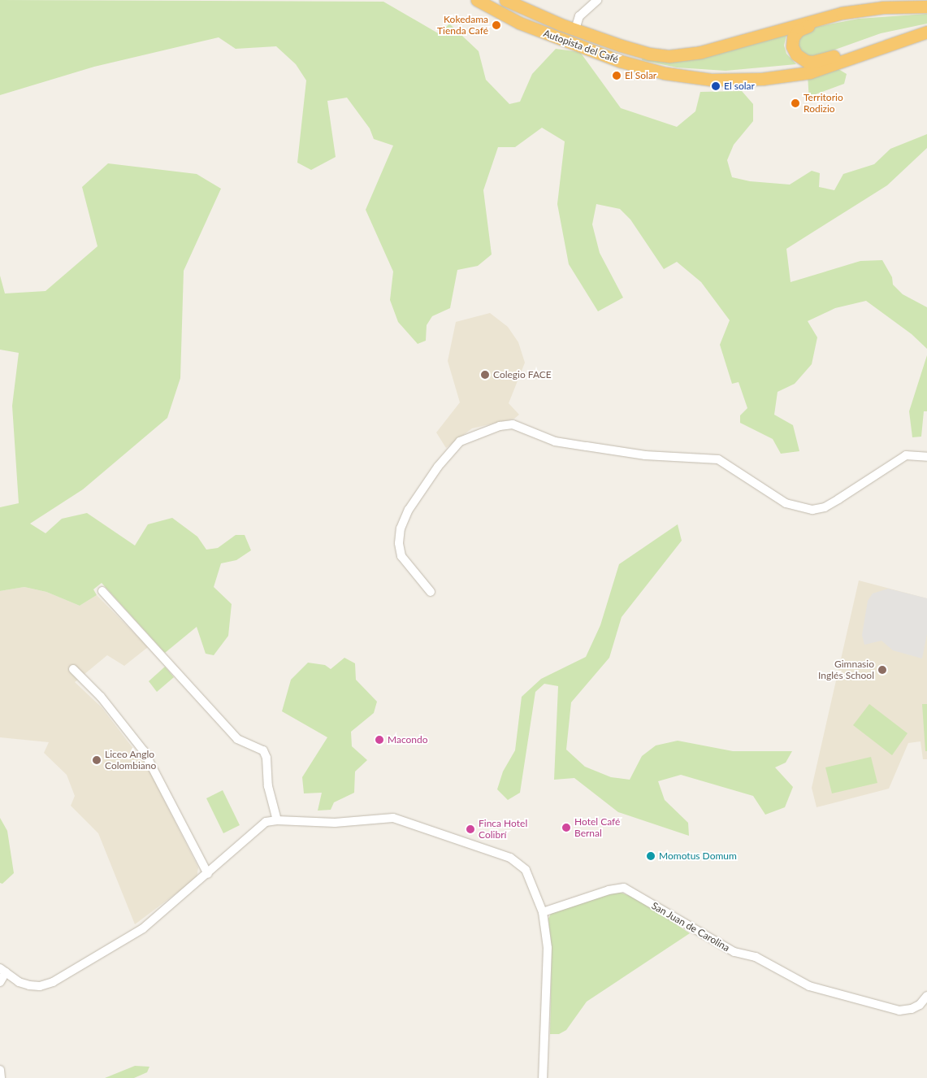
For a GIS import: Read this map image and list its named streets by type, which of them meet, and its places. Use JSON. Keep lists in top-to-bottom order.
{
  "streets": {
    "highway": ["Autopista del Café"],
    "street": ["San Juan de Carolina"]
  },
  "places": [
    "Kokedama Tienda Café",
    "El Solar",
    "El solar",
    "Territorio Rodizio",
    "Colegio FACE",
    "Gimnasio Inglés School",
    "Macondo",
    "Liceo Anglo Colombiano",
    "Hotel Café Bernal",
    "Finca Hotel Colibrí",
    "Momotus Domum"
  ]
}
